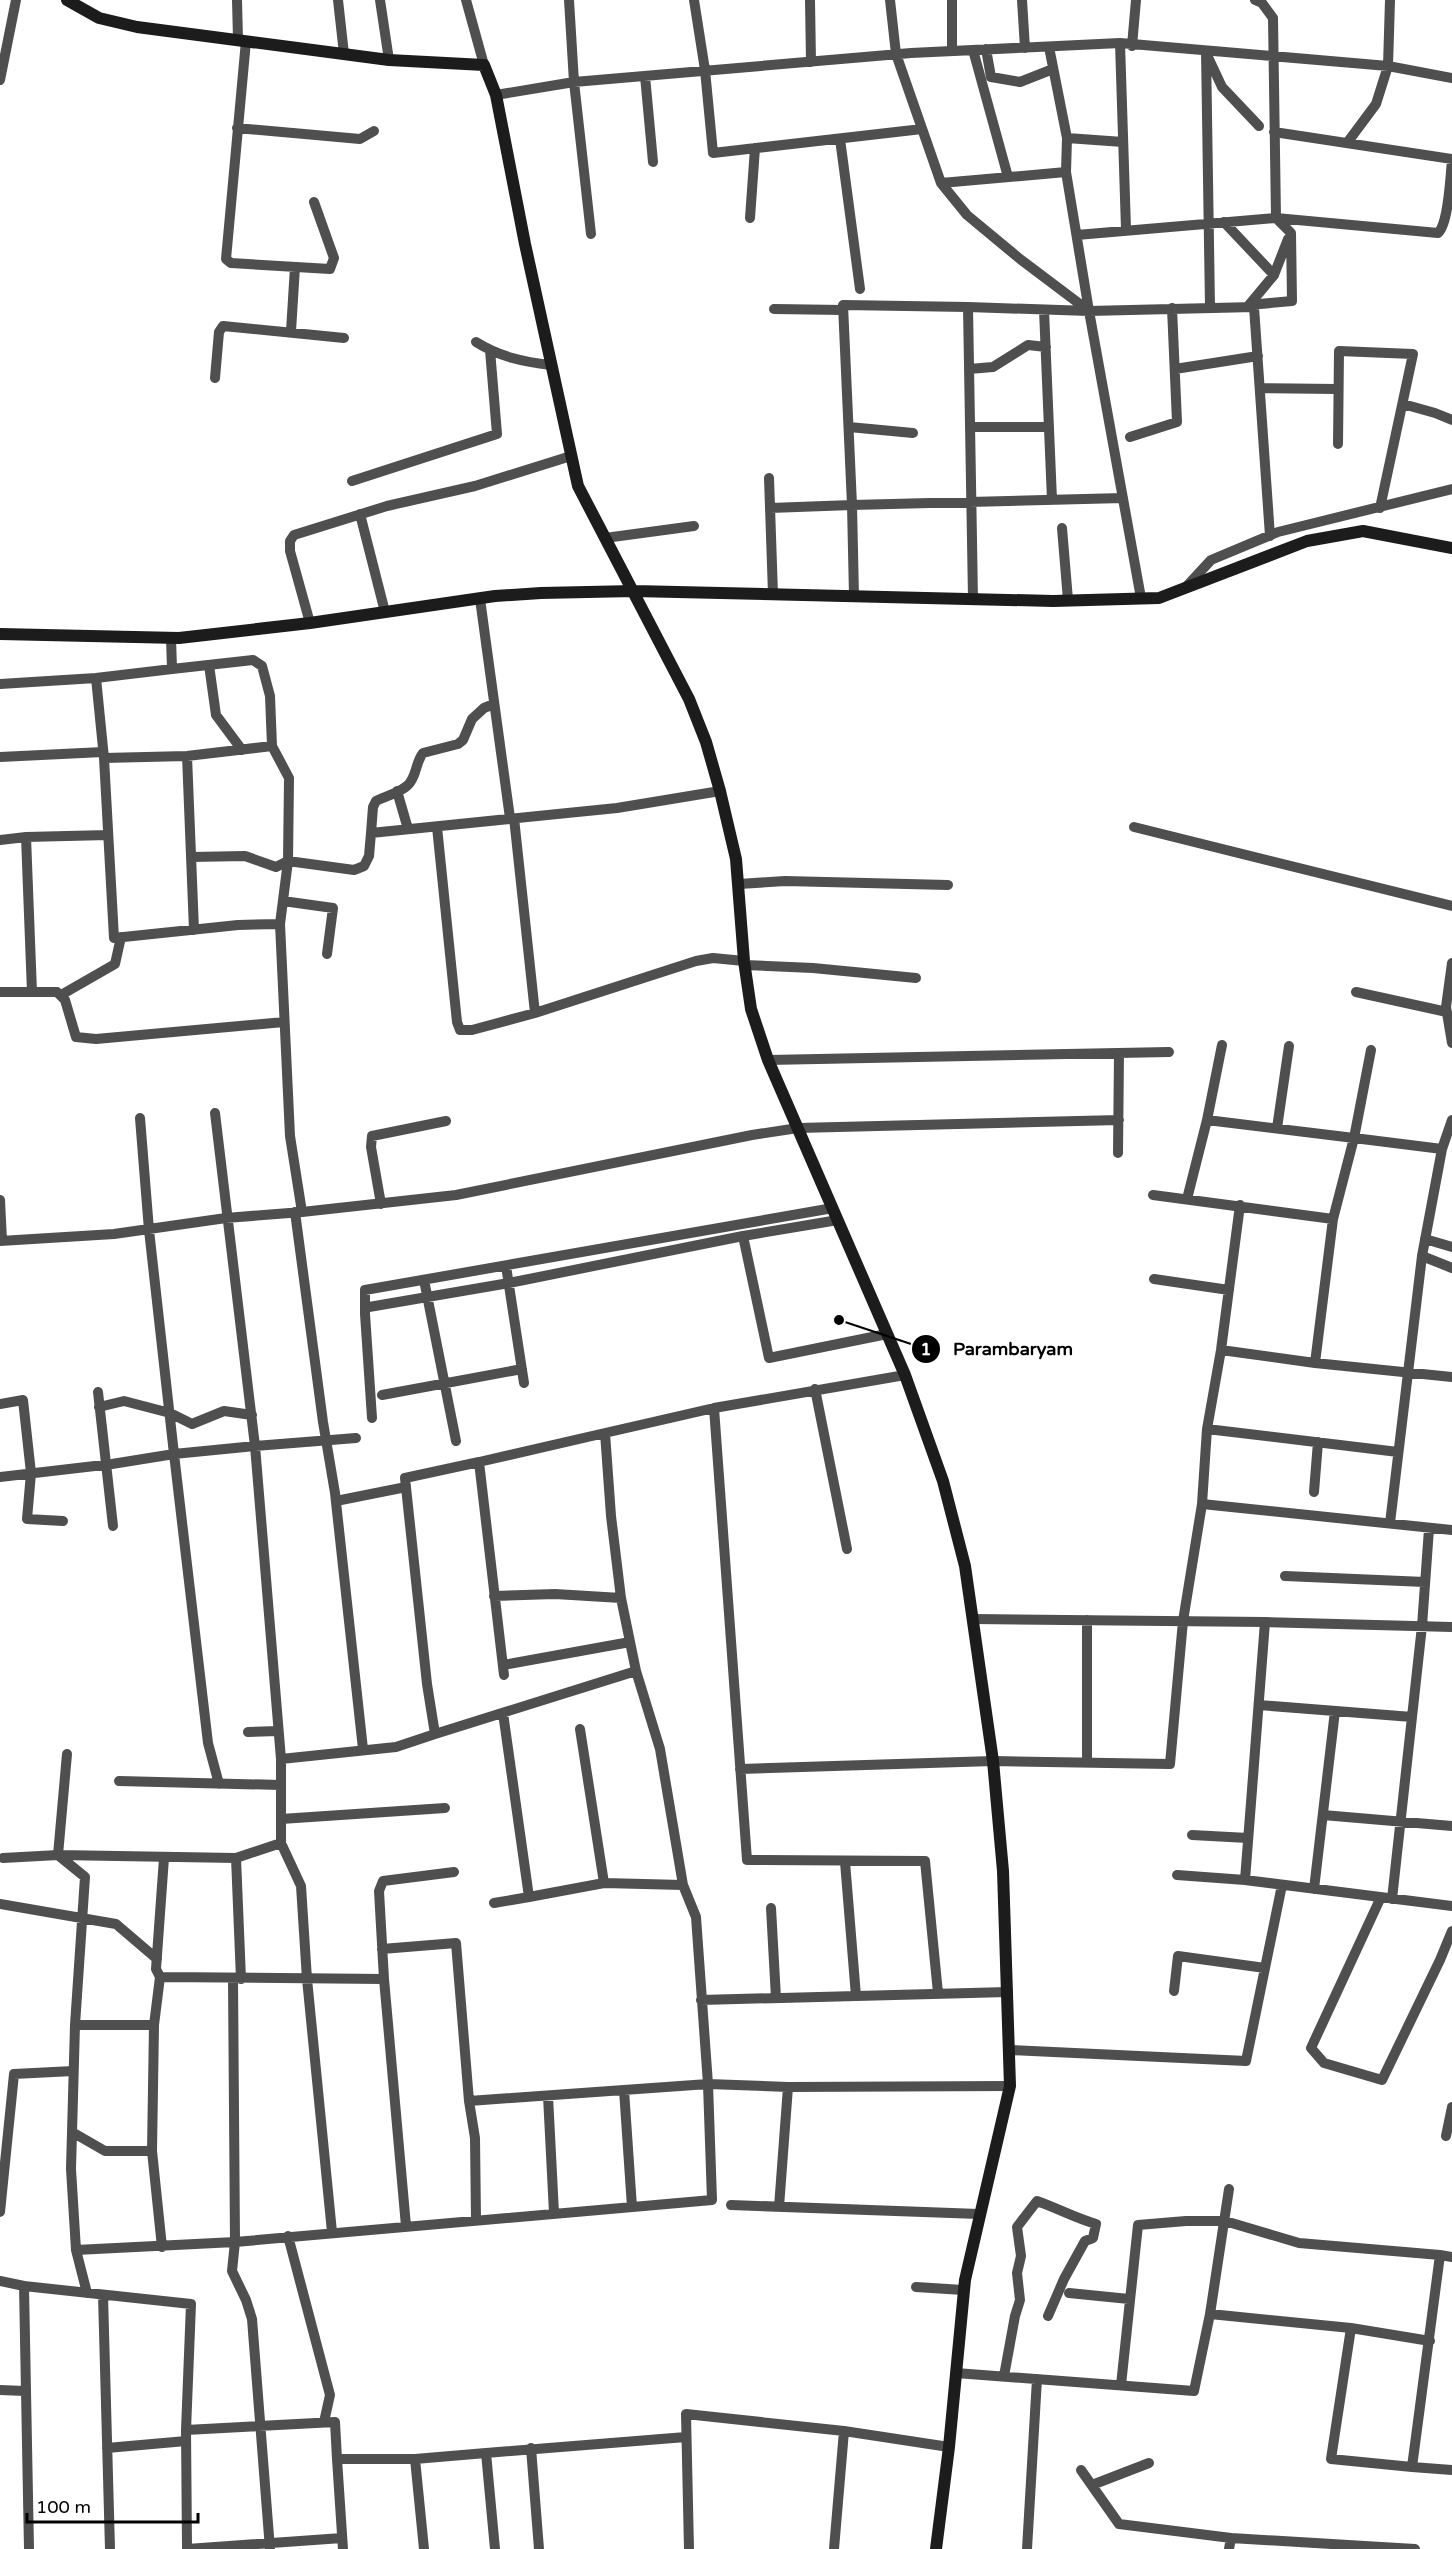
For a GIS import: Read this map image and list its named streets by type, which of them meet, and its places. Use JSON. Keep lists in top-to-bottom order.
{
  "places": ["Parambaryam"],
  "scale_bar": "100 m"
}
